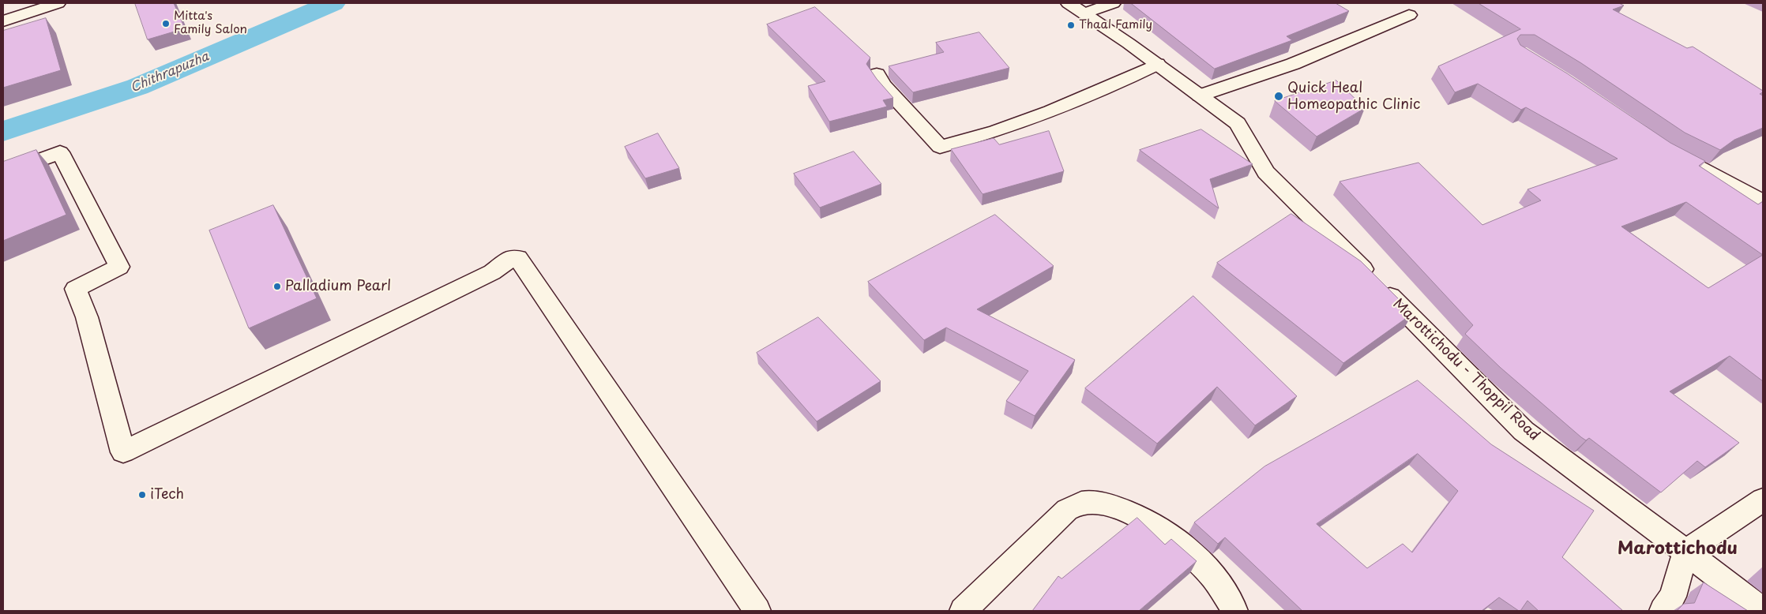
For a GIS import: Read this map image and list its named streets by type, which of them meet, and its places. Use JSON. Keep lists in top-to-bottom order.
{
  "streets": {
    "street": ["Marottichodu - Thoppil Road"]
  },
  "districts": ["Marottichodu"],
  "water": ["Chithrapuzha"],
  "places": [
    "Mitta's Family Salon",
    "Thaal Family",
    "Quick Heal Homeopathic Clinic",
    "Palladium Pearl",
    "iTech"
  ]
}
